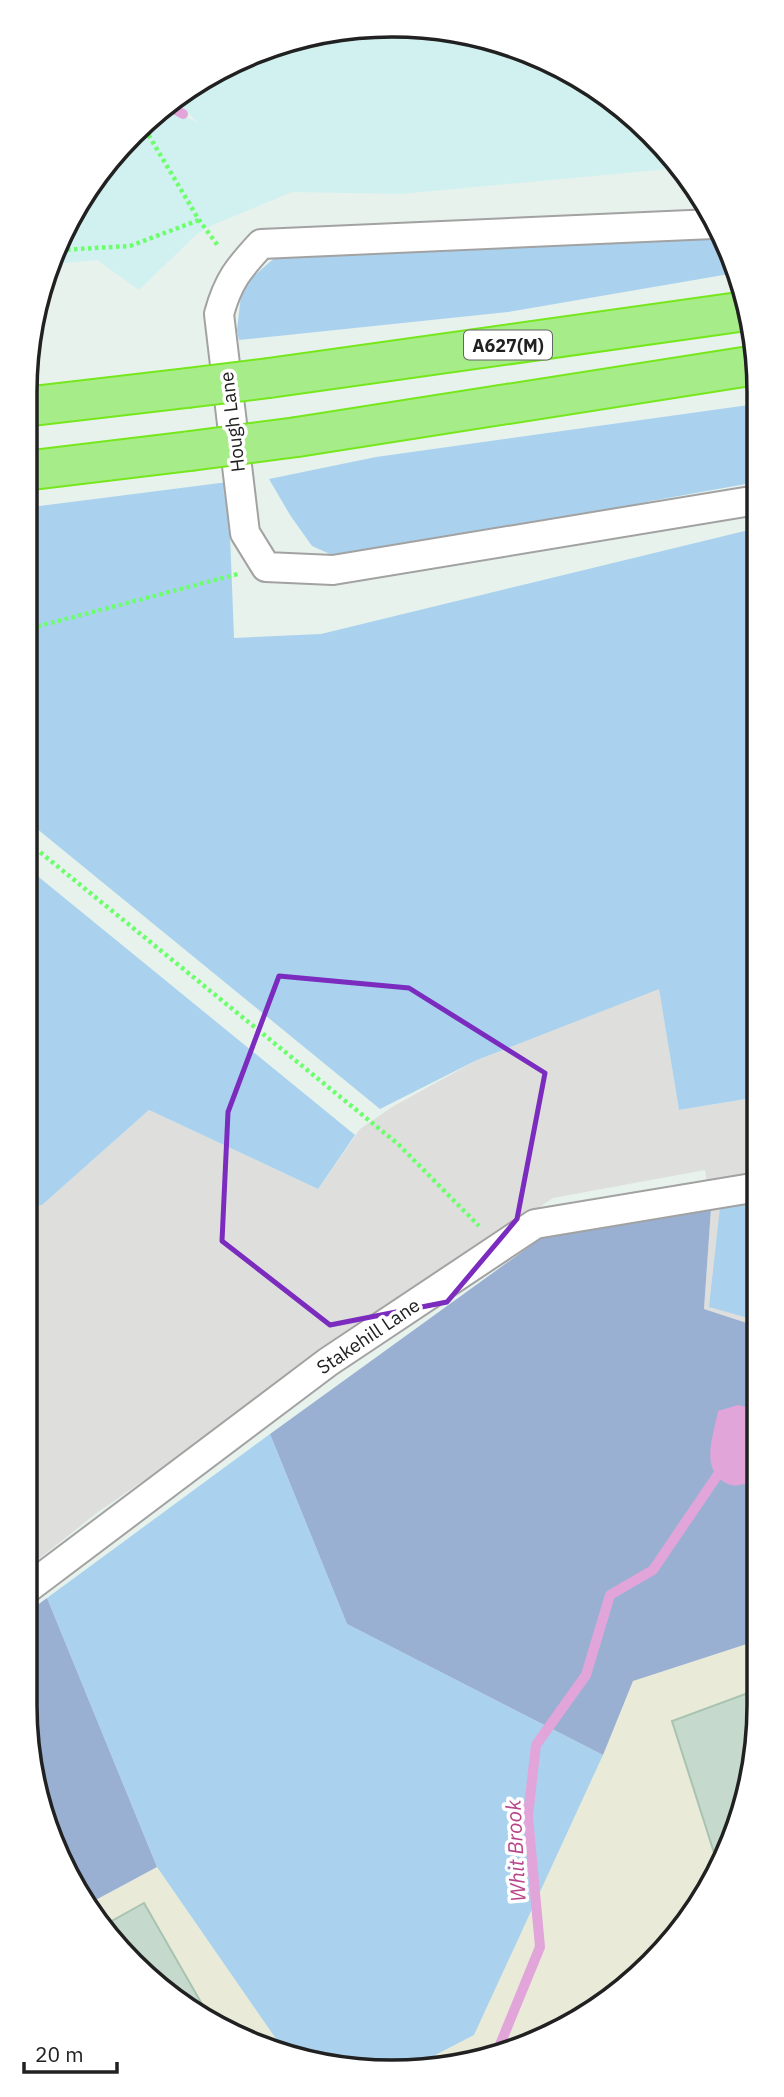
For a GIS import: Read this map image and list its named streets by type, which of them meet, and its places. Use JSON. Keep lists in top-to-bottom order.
{
  "streets": {
    "highway": ["A627(M)"],
    "street": ["Hough Lane", "Stakehill Lane"]
  },
  "water": ["Whit Brook"],
  "scale_bar": "20 m"
}
